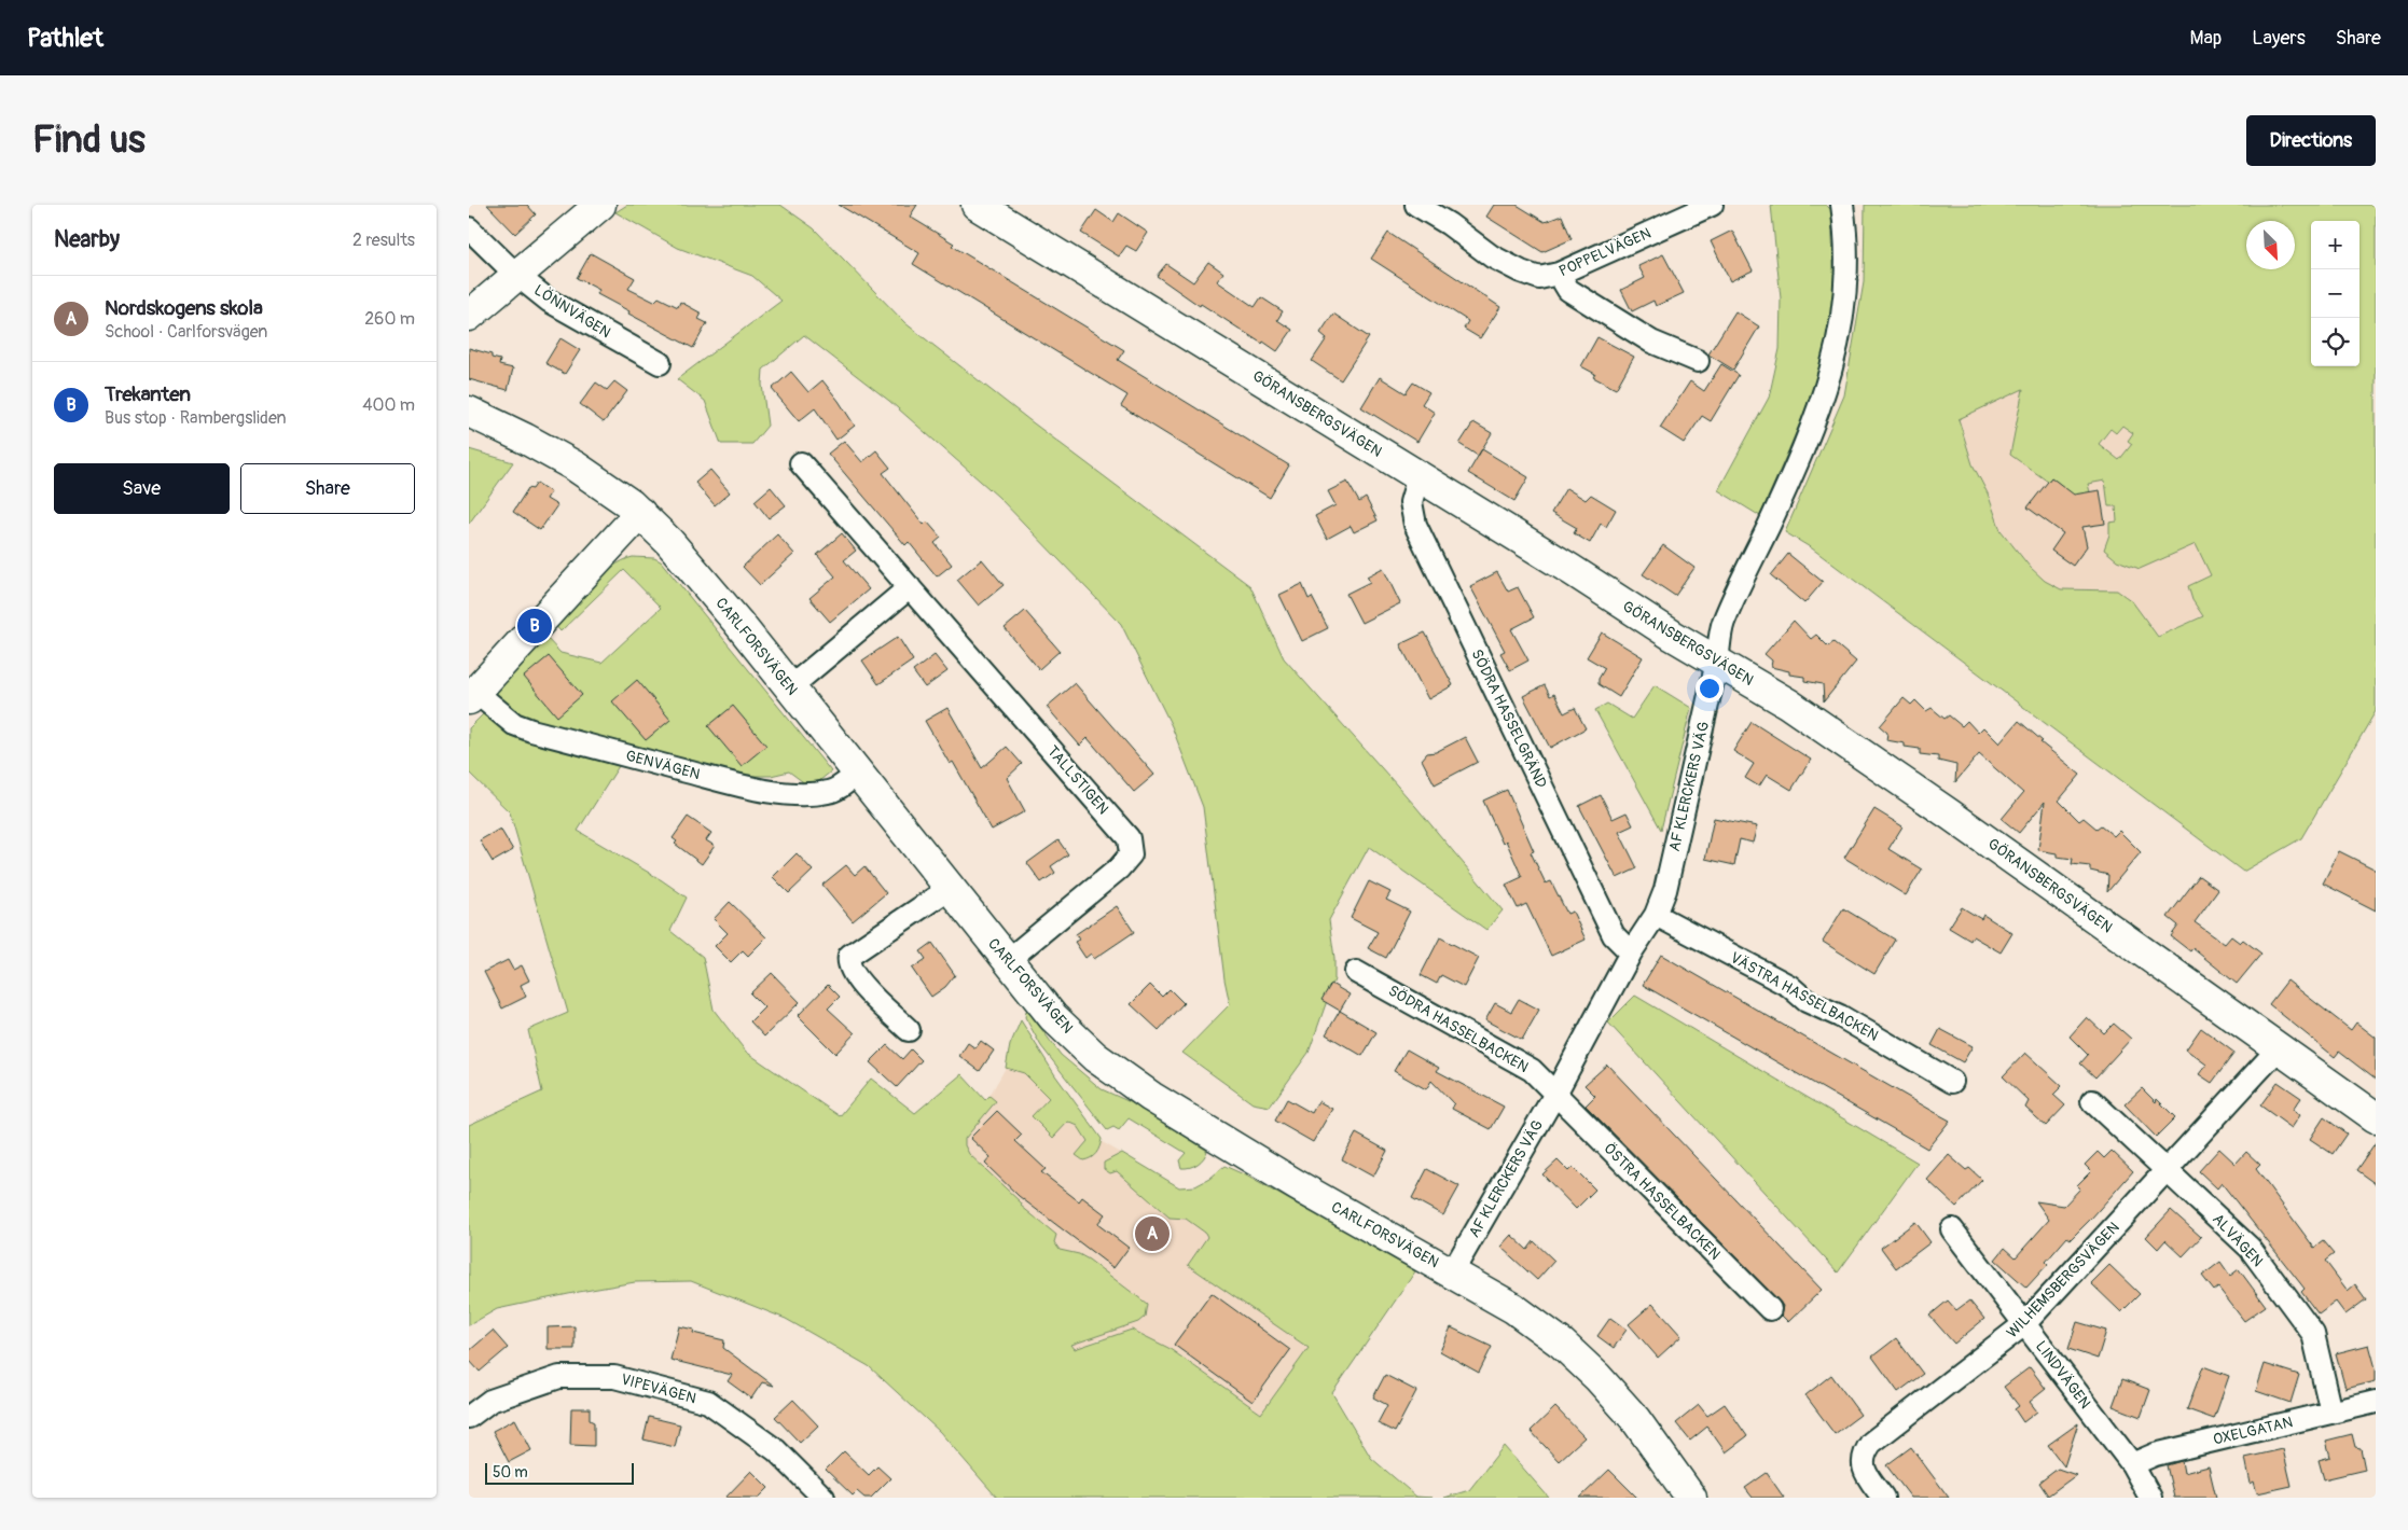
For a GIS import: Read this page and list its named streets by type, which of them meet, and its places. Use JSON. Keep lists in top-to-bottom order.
{
  "streets": {
    "street": [
      "POPPELVÄGEN",
      "LÖNNVÄGEN",
      "GÖRANSBERGSVÄGEN",
      "CARLFORSVÄGEN",
      "SÖDRA HASSELGRÄND",
      "GENVÄGEN",
      "TALLSTIGEN",
      "AF KLERCKERS VÄG",
      "VÄSTRA HASSELBACKEN",
      "SÖDRA HASSELBACKEN",
      "ÖSTRA HASSELBACKEN",
      "ALVÄGEN",
      "WILHEMSBERGSVÄGEN",
      "LINDVÄGEN",
      "VIPEVÄGEN",
      "OXELGATAN"
    ]
  },
  "crossings": [
    ["GÖRANSBERGSVÄGEN", "SÖDRA HASSELGRÄND"],
    ["GÖRANSBERGSVÄGEN", "AF KLERCKERS VÄG"],
    ["GÖRANSBERGSVÄGEN", "WILHEMSBERGSVÄGEN"],
    ["CARLFORSVÄGEN", "GENVÄGEN"],
    ["CARLFORSVÄGEN", "TALLSTIGEN"],
    ["CARLFORSVÄGEN", "AF KLERCKERS VÄG"],
    ["SÖDRA HASSELGRÄND", "AF KLERCKERS VÄG"],
    ["AF KLERCKERS VÄG", "VÄSTRA HASSELBACKEN"],
    ["AF KLERCKERS VÄG", "SÖDRA HASSELBACKEN"],
    ["AF KLERCKERS VÄG", "ÖSTRA HASSELBACKEN"],
    ["SÖDRA HASSELBACKEN", "ÖSTRA HASSELBACKEN"],
    ["ALVÄGEN", "WILHEMSBERGSVÄGEN"],
    ["ALVÄGEN", "OXELGATAN"],
    ["WILHEMSBERGSVÄGEN", "LINDVÄGEN"],
    ["LINDVÄGEN", "OXELGATAN"]
  ],
  "scale_bar": "50 m",
  "north": "bottom right",
  "page": {
    "header": "Pathlet",
    "nav": ["Map", "Layers", "Share"],
    "buttons": [
      "Directions",
      ["Save", "Share"]
    ],
    "title": "Find us",
    "heading": ["Nearby", "2 results"],
    "map_buttons": ["+", "−"],
    "list": [
      {
        "mark": "A",
        "name": "Nordskogens skola",
        "note": "School · Carlforsvägen",
        "value": "260 m"
      },
      {
        "mark": "B",
        "name": "Trekanten",
        "note": "Bus stop · Rambergsliden",
        "value": "400 m"
      }
    ],
    "pins": ["B", "A"],
    "scale": "50 m"
  }
}
